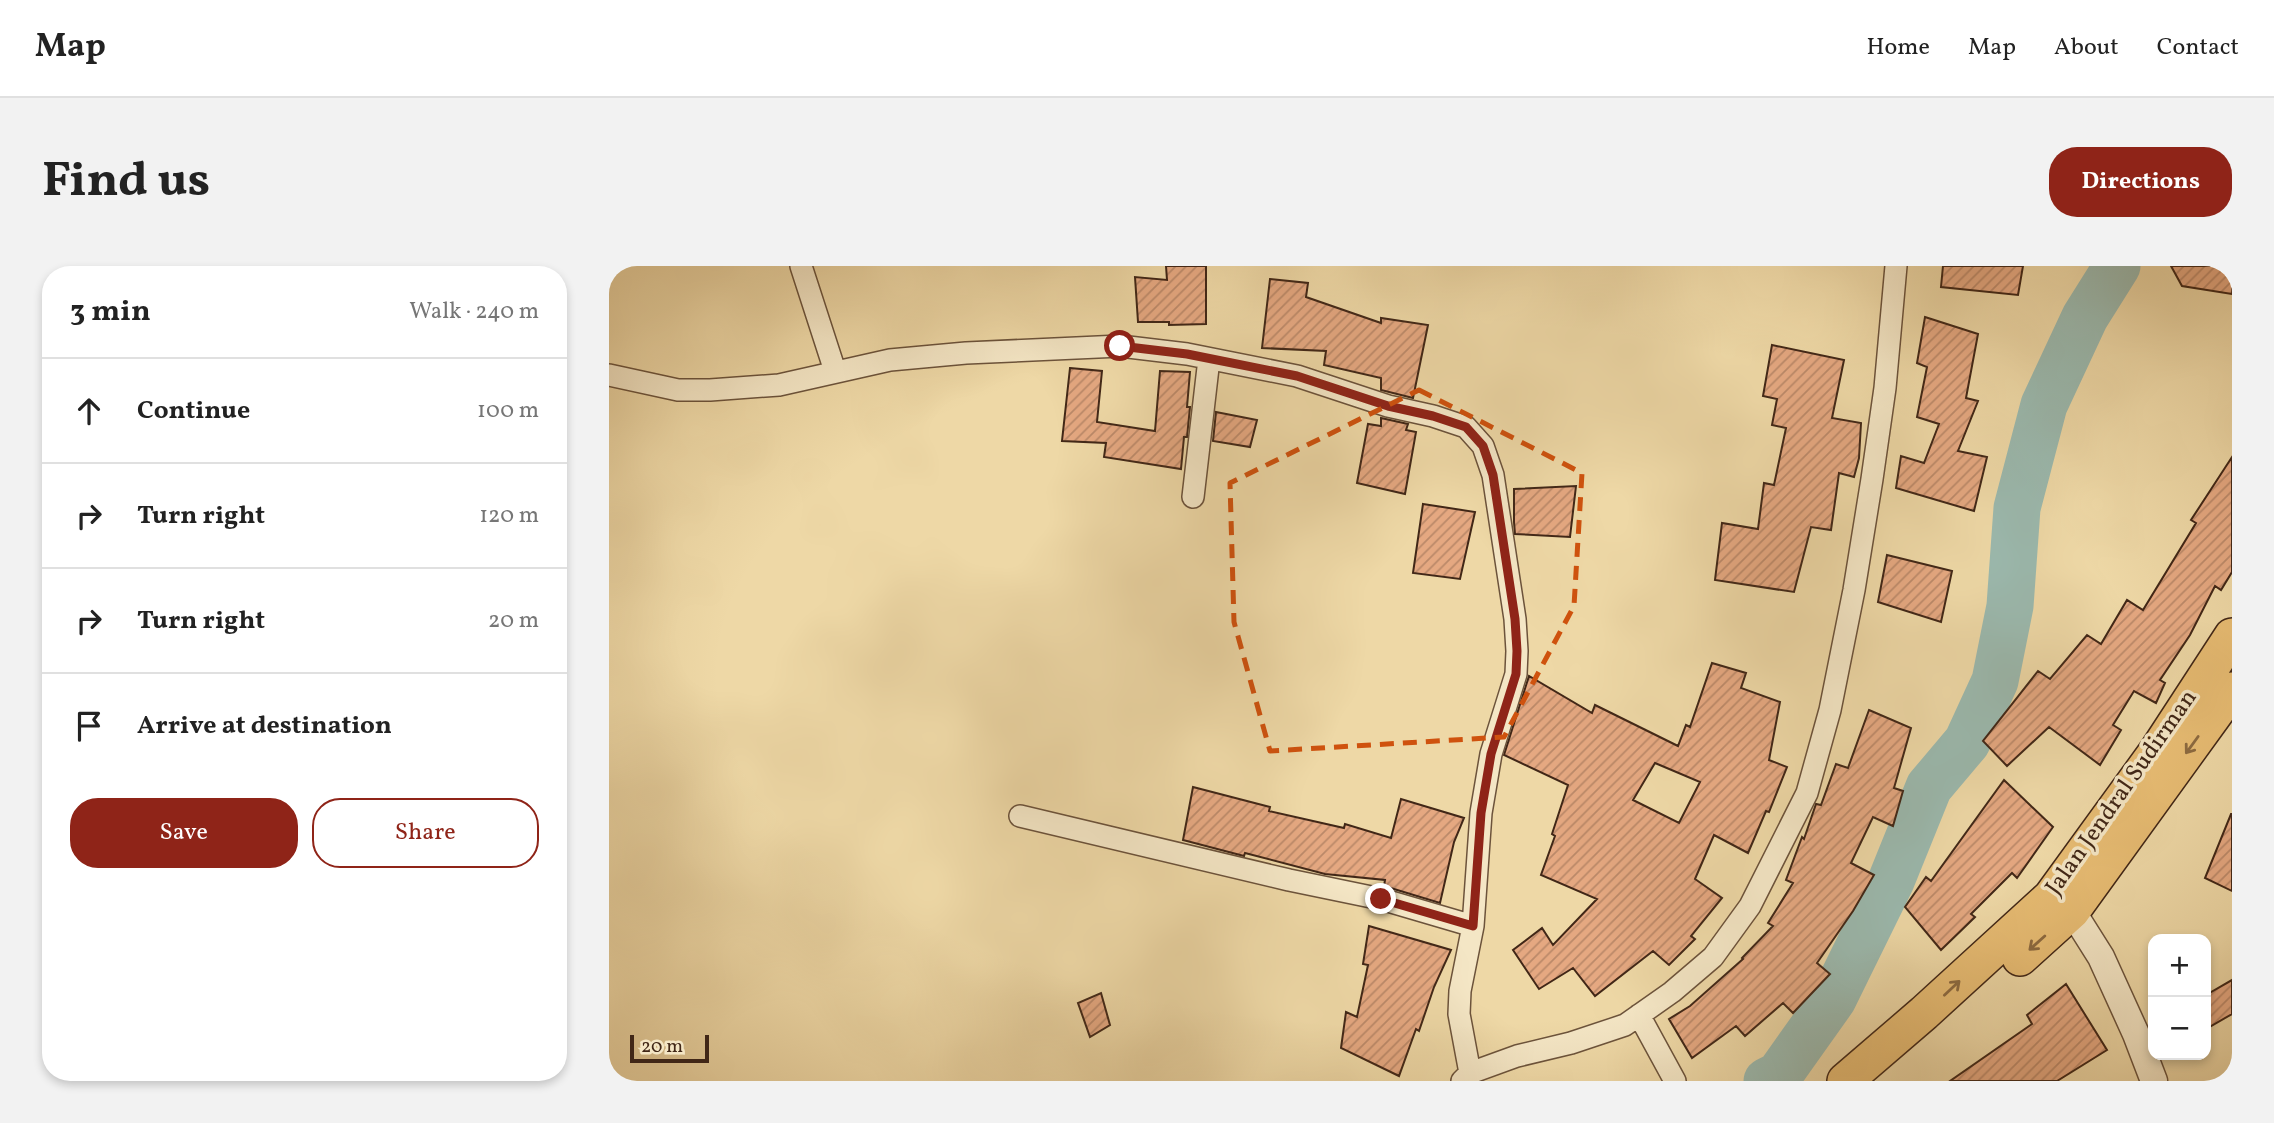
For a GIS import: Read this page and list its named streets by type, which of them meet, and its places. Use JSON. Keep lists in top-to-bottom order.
{
  "streets": {
    "highway": ["Jalan Jendral Sudirman"]
  },
  "scale_bar": "20 m",
  "page": {
    "header": "Map",
    "nav": [
      "Home",
      "Map",
      "About",
      "Contact"
    ],
    "buttons": [
      "Directions",
      ["Save", "Share"]
    ],
    "title": "Find us",
    "heading": ["3 min", "Walk · 240 m"],
    "list": [
      ["Continue", "100 m"],
      ["Turn right", "120 m"],
      ["Turn right", "20 m"],
      "Arrive at destination"
    ],
    "map_buttons": ["+", "−"],
    "scale": "20 m"
  }
}
